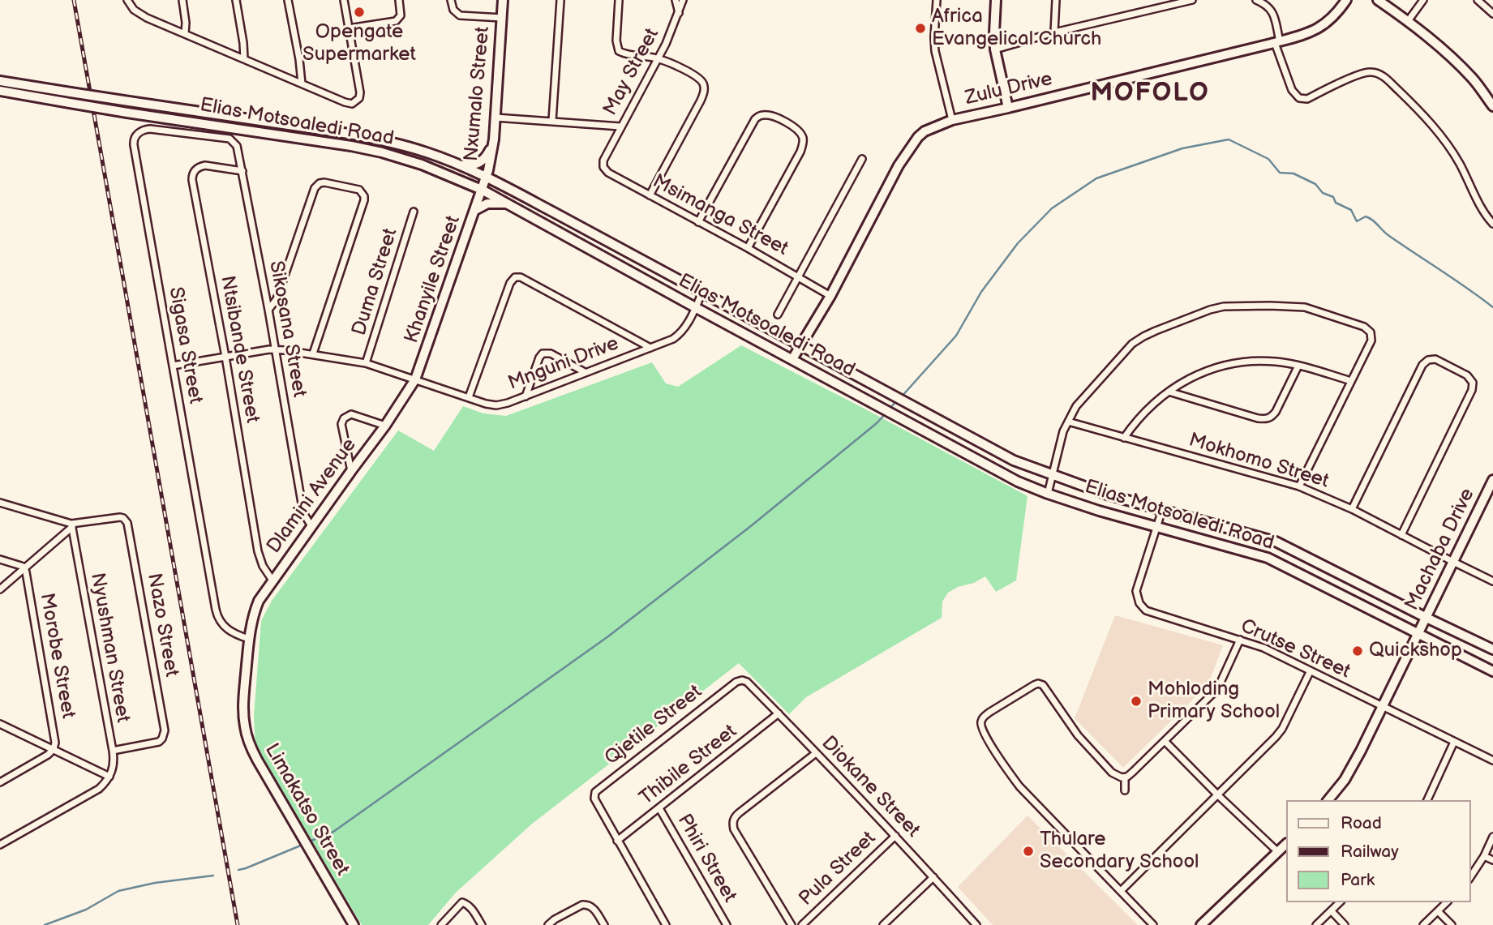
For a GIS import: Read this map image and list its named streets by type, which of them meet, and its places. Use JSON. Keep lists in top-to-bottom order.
{
  "streets": {
    "main road": [
      "Zulu Drive",
      "Nxumalo Street",
      "Elias Motsoaledi Road",
      "Khanyile Street",
      "Dlamini Avenue",
      "Machaba Drive",
      "Limakatso Street"
    ],
    "street": [
      "May Street",
      "Msimanga Street",
      "Duma Street",
      "Sikosana Street",
      "Sigasa Street",
      "Ntsibande Street",
      "Mnguni Drive",
      "Mokhomo Street",
      "Nazo Street",
      "Nyushman Street",
      "Crutse Street",
      "Morobe Street",
      "Qjetile Street",
      "Thibile Street",
      "Diokane Street",
      "Phiri Street",
      "Pula Street"
    ]
  },
  "crossings": [
    ["May Street", "Msimanga Street"],
    ["Zulu Drive", "Elias Motsoaledi Road"],
    ["Zulu Drive", "Msimanga Street"],
    ["Nxumalo Street", "Elias Motsoaledi Road"],
    ["Nxumalo Street", "Khanyile Street"],
    ["Elias Motsoaledi Road", "Khanyile Street"],
    ["Elias Motsoaledi Road", "Mnguni Drive"],
    ["Elias Motsoaledi Road", "Machaba Drive"],
    ["Elias Motsoaledi Road", "Crutse Street"],
    ["Khanyile Street", "Mnguni Drive"],
    ["Khanyile Street", "Dlamini Avenue"],
    ["Duma Street", "Mnguni Drive"],
    ["Sikosana Street", "Sigasa Street"],
    ["Sikosana Street", "Ntsibande Street"],
    ["Sikosana Street", "Mnguni Drive"],
    ["Sikosana Street", "Dlamini Avenue"],
    ["Sigasa Street", "Mnguni Drive"],
    ["Sigasa Street", "Dlamini Avenue"],
    ["Sigasa Street", "Limakatso Street"],
    ["Ntsibande Street", "Mnguni Drive"],
    ["Ntsibande Street", "Dlamini Avenue"],
    ["Mnguni Drive", "Dlamini Avenue"],
    ["Mokhomo Street", "Machaba Drive"],
    ["Dlamini Avenue", "Limakatso Street"],
    ["Machaba Drive", "Crutse Street"],
    ["Nazo Street", "Nyushman Street"],
    ["Qjetile Street", "Thibile Street"],
    ["Qjetile Street", "Diokane Street"],
    ["Thibile Street", "Diokane Street"],
    ["Thibile Street", "Phiri Street"],
    ["Diokane Street", "Pula Street"]
  ],
  "districts": ["MOFOLO"],
  "places": [
    "Opengate Supermarket",
    "Africa Evangelical Church",
    "Quickshop",
    "Mohloding Primary School",
    "Thulare Secondary School"
  ],
  "legend": ["Road", "Railway", "Park"]
}
